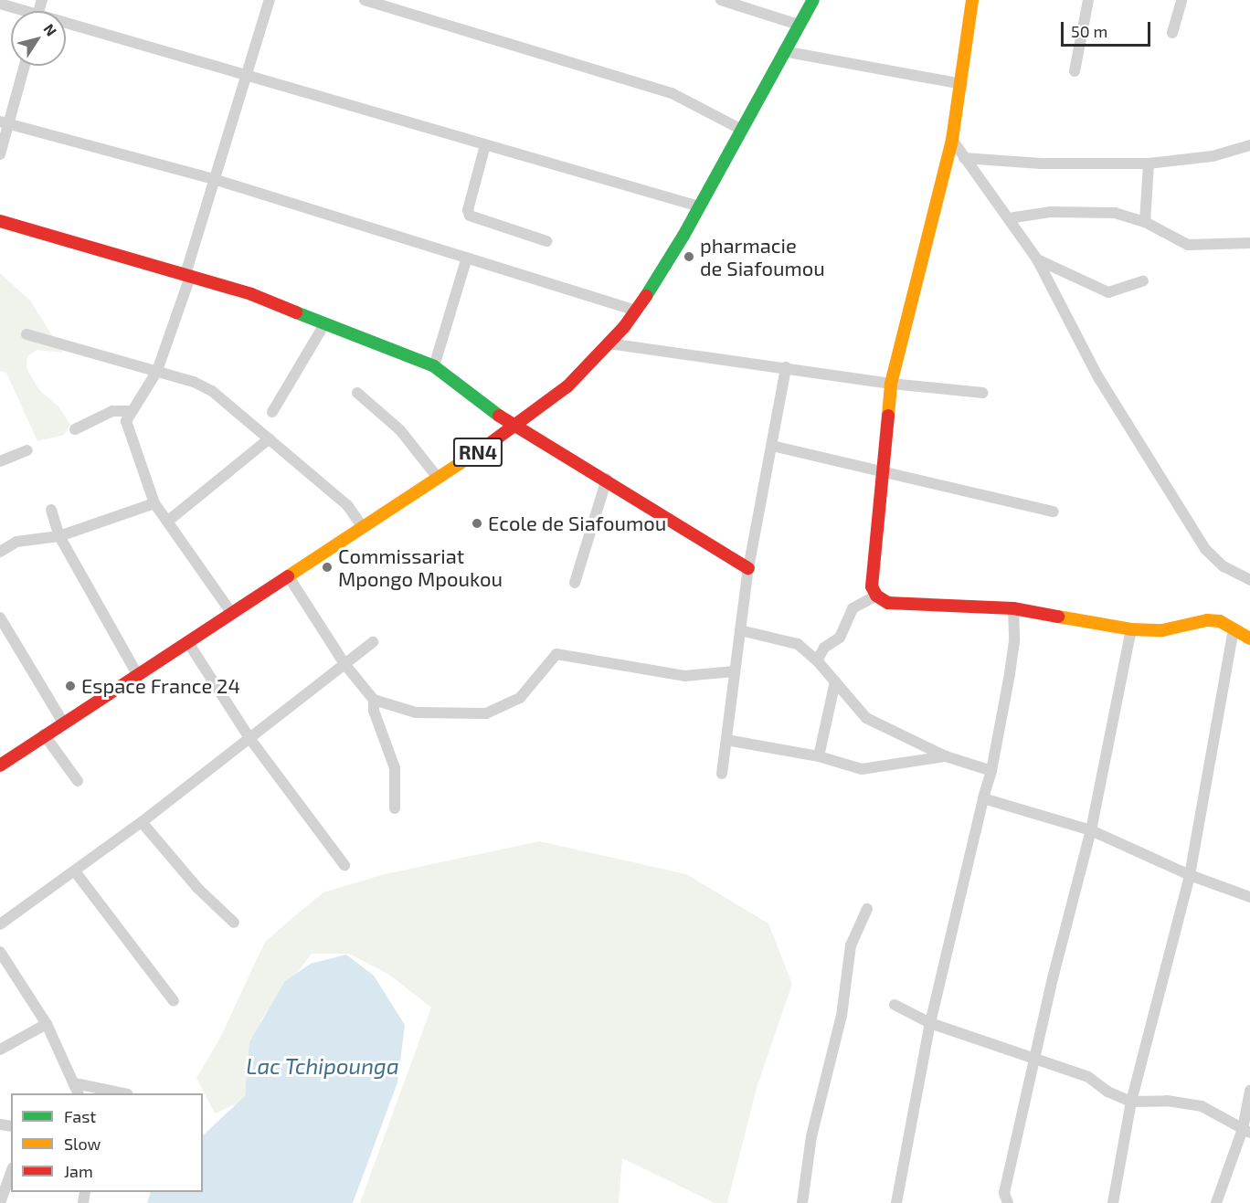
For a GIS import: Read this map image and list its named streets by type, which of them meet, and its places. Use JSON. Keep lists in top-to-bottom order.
{
  "streets": {
    "main road": ["RN4"]
  },
  "water": ["Lac Tchipounga"],
  "places": [
    "pharmacie de Siafoumou",
    "Ecole de Siafoumou",
    "Commissariat Mpongo Mpoukou",
    "Espace France 24"
  ],
  "legend": ["Fast", "Slow", "Jam"],
  "scale_bar": "50 m",
  "north": "top right"
}
